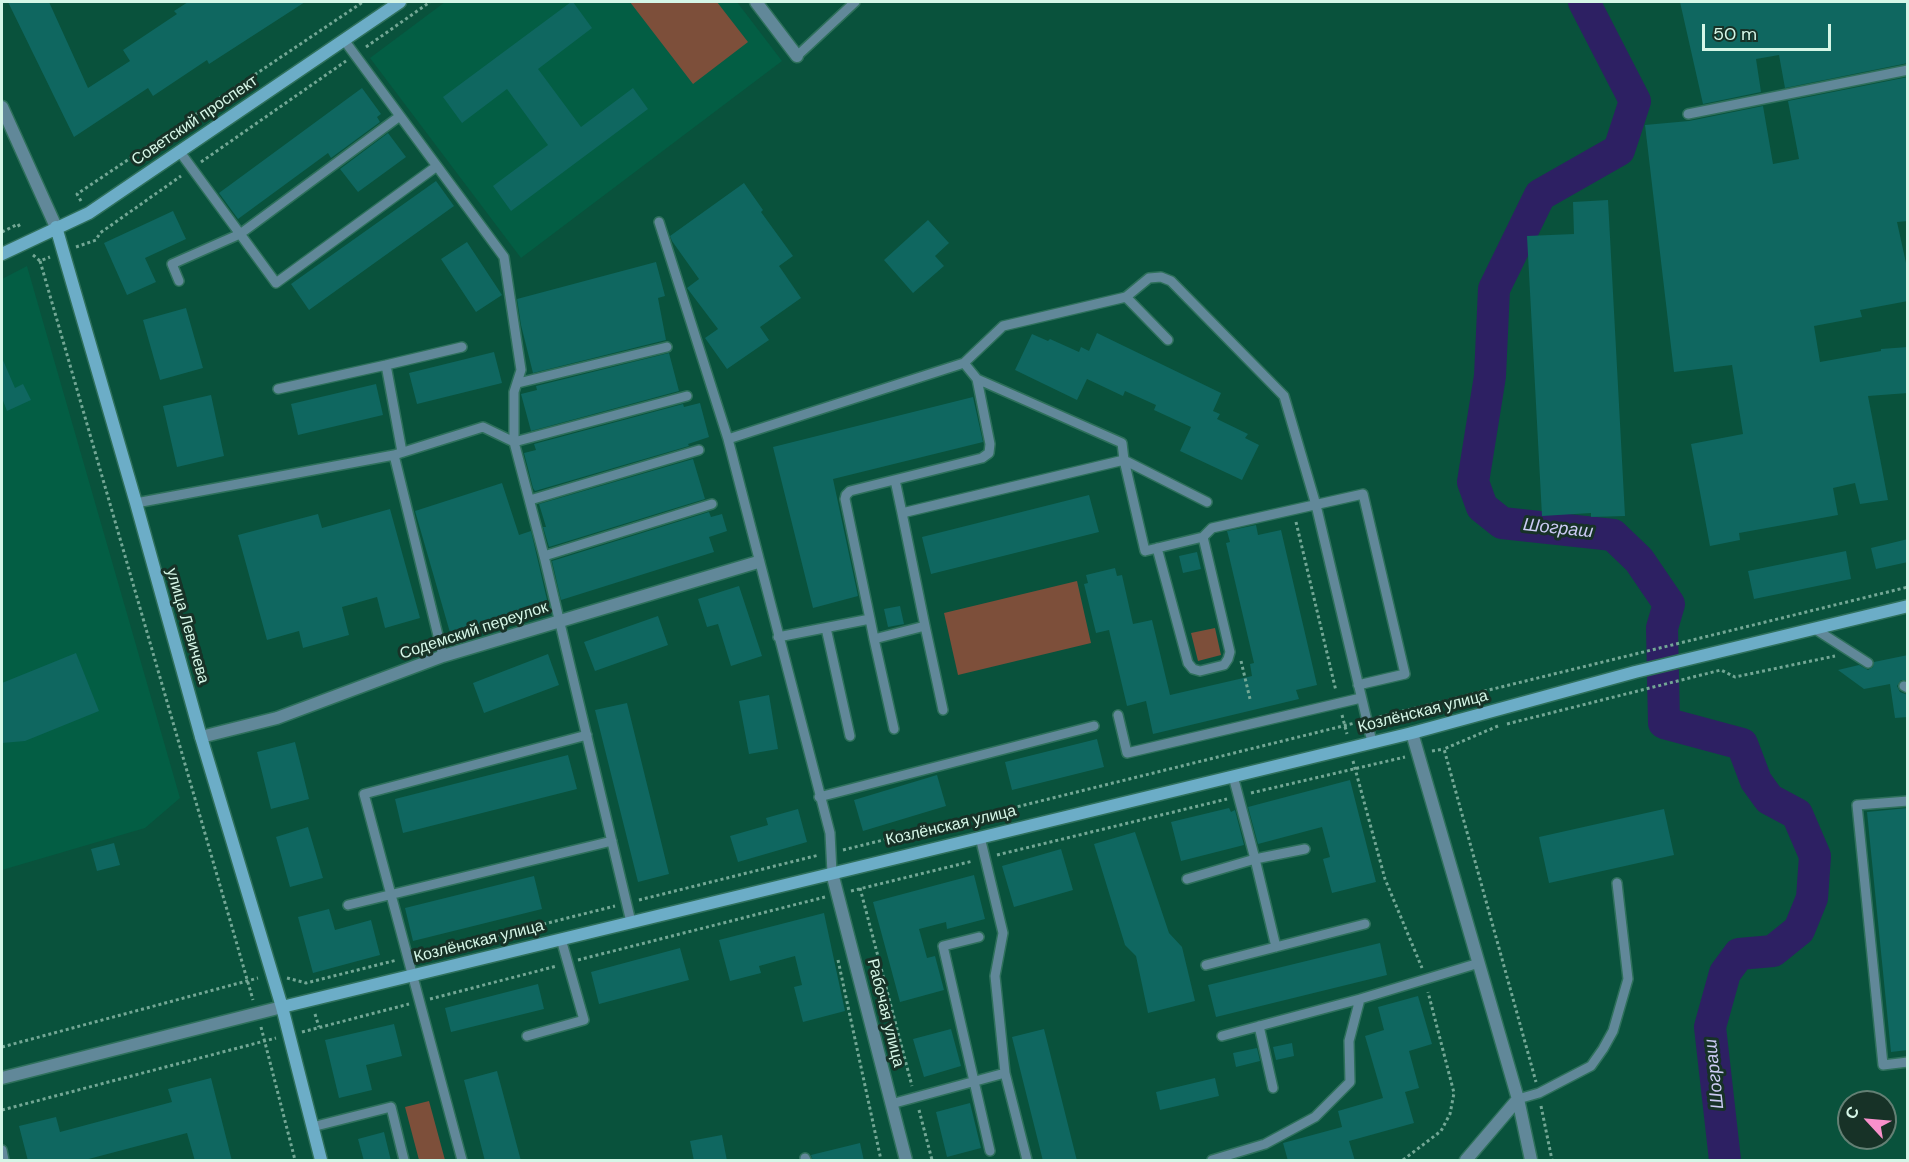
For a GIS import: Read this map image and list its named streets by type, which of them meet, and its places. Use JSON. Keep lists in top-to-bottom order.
{
  "streets": {
    "street": [
      "Советский проспект",
      "улица Левичева",
      "Содемский переулок",
      "Козлёнская улица",
      "Рабочая улица"
    ]
  },
  "crossings": [
    ["Советский проспект", "улица Левичева"],
    ["улица Левичева", "Содемский переулок"],
    ["улица Левичева", "Козлёнская улица"],
    ["Козлёнская улица", "Рабочая улица"]
  ],
  "water": ["Шограш"],
  "scale_bar": "50 m",
  "north": "top left"
}
